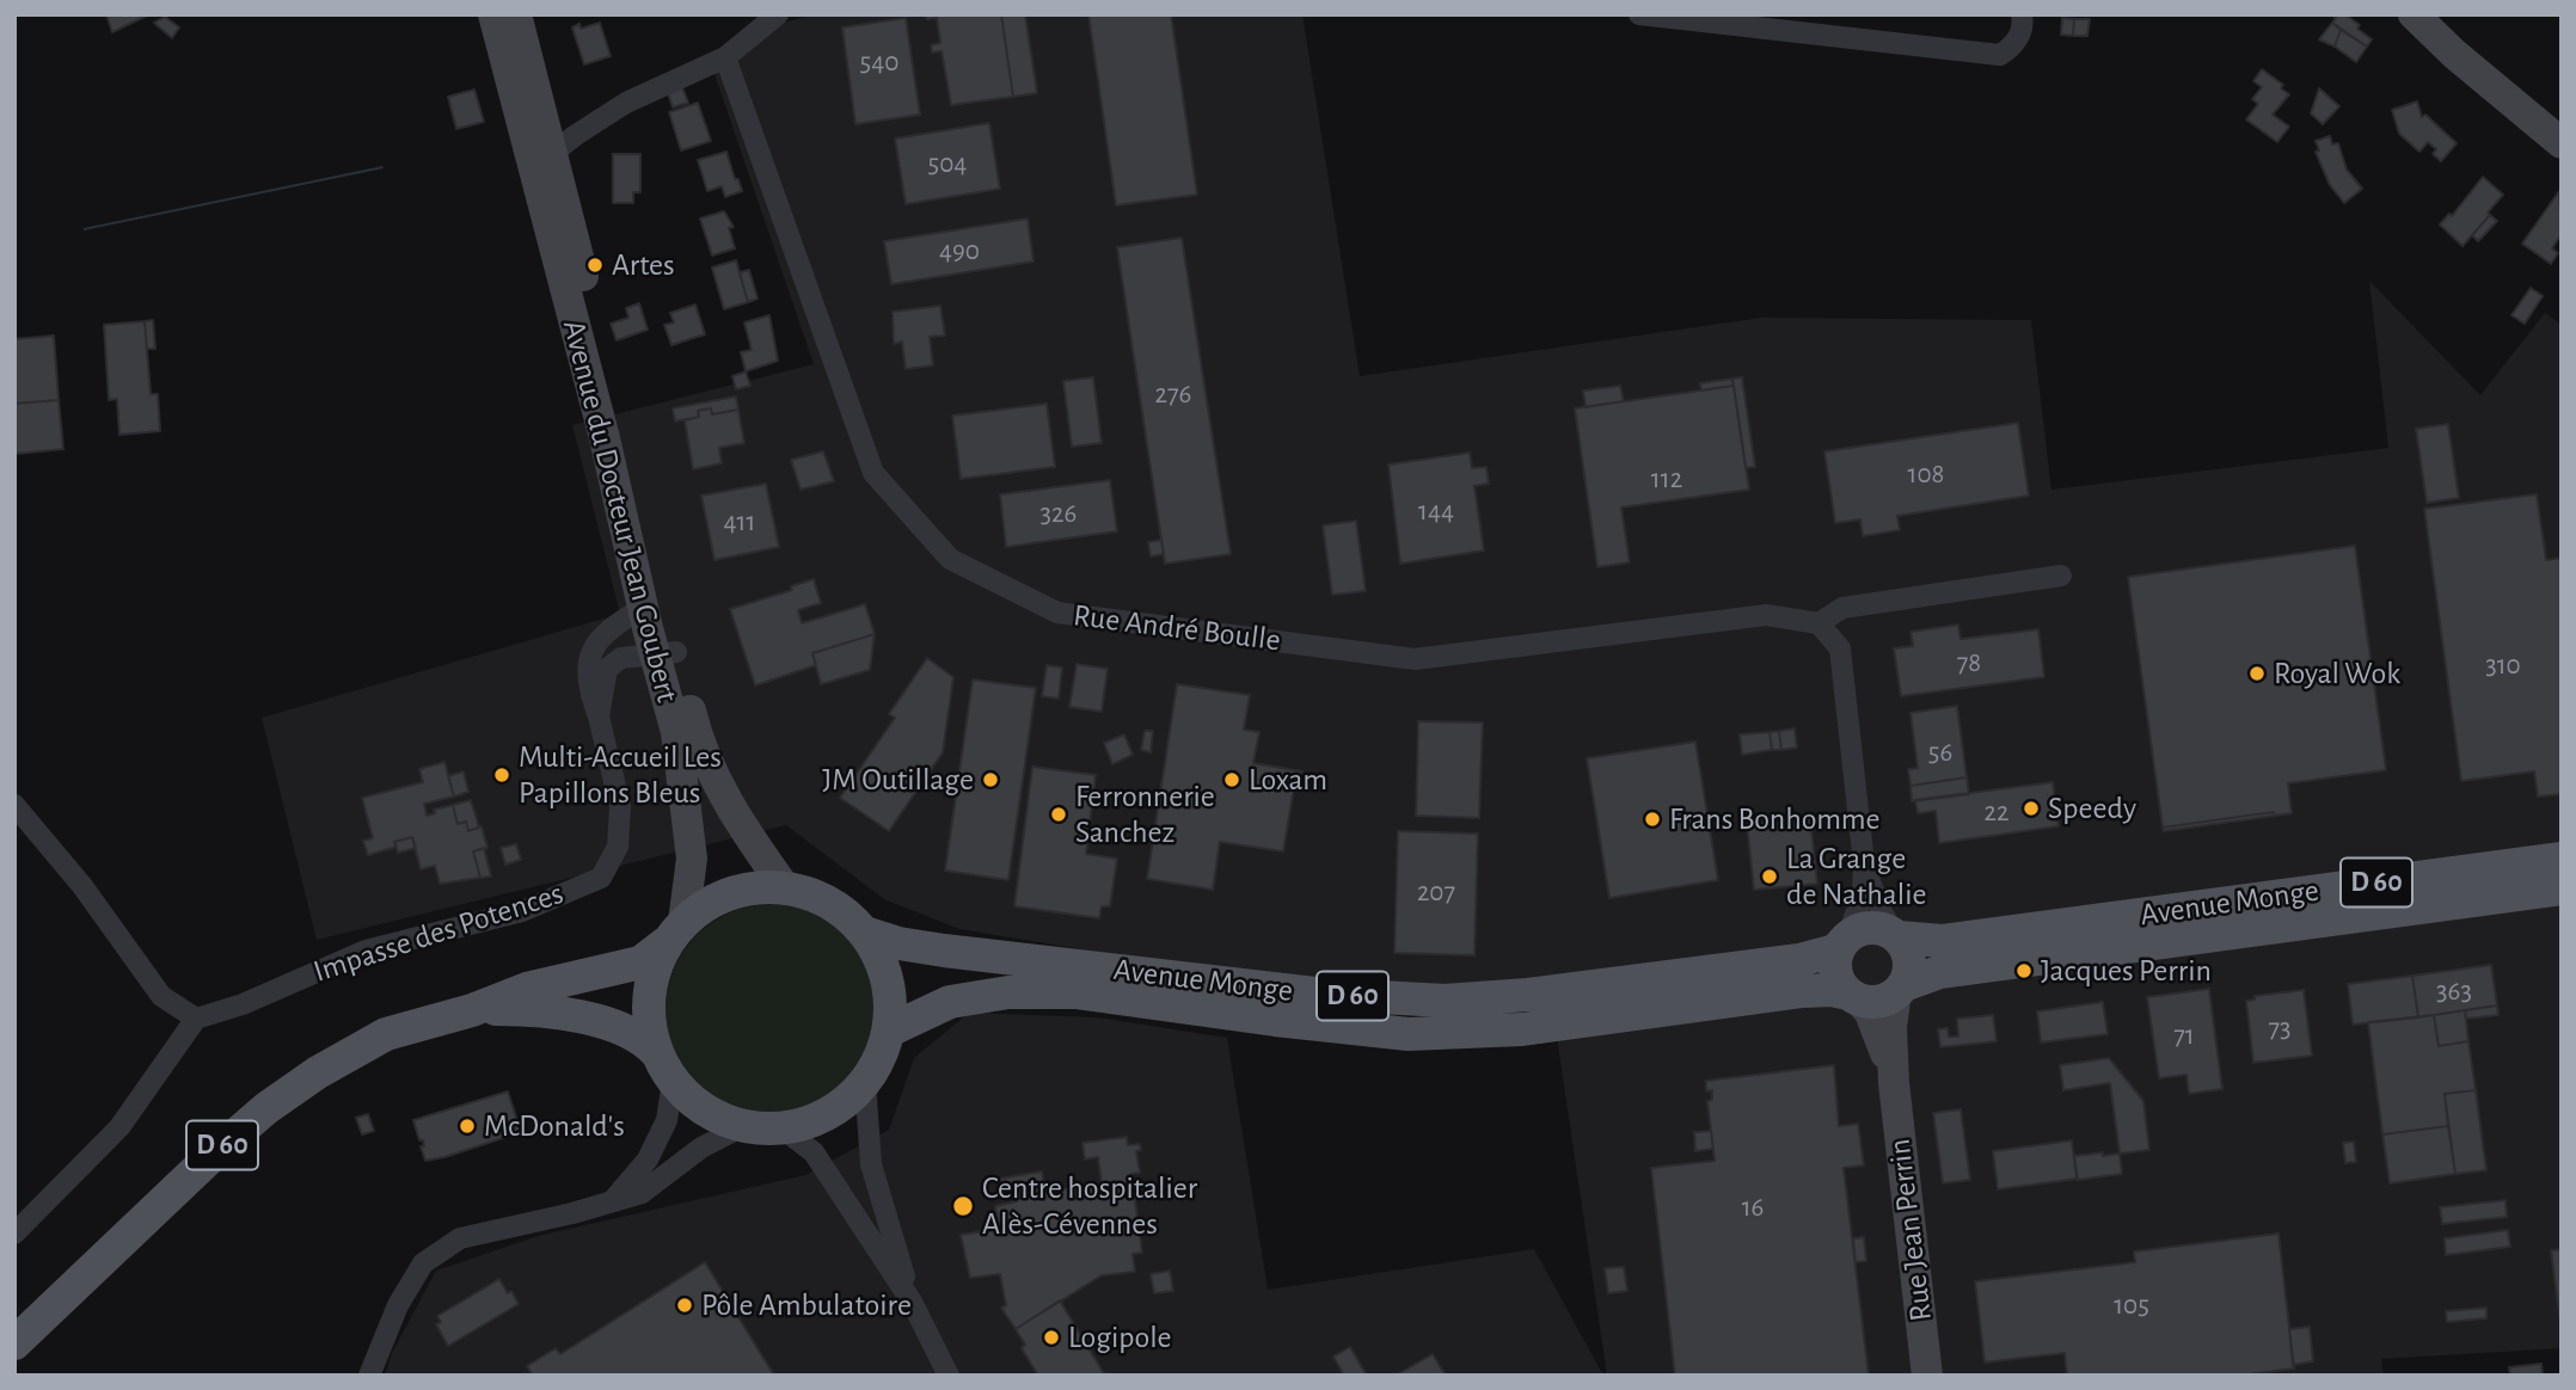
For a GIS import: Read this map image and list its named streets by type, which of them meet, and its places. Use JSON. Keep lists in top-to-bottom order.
{
  "streets": {
    "main road": [
      "Avenue du Docteur Jean Goubert",
      "D 60",
      "Avenue Monge",
      "Rue Jean Perrin"
    ],
    "street": ["Rue André Boulle", "Impasse des Potences"]
  },
  "crossings": [
    ["Avenue du Docteur Jean Goubert", "D 60"],
    ["Avenue du Docteur Jean Goubert", "Avenue Monge"],
    ["Avenue du Docteur Jean Goubert", "Impasse des Potences"],
    ["D 60", "Avenue Monge"],
    ["Avenue Monge", "Rue Jean Perrin"]
  ],
  "places": [
    "Artes",
    "Royal Wok",
    "Multi-Accueil Les Papillons Bleus",
    "JM Outillage",
    "Loxam",
    "Speedy",
    "Ferronnerie Sanchez",
    "Frans Bonhomme",
    "La Grange de Nathalie",
    "Jacques Perrin",
    "McDonald's",
    "Centre hospitalier Alès-Cévennes",
    "Pôle Ambulatoire",
    "Logipole"
  ],
  "house_numbers": [
    "540",
    "504",
    "490",
    "276",
    "108",
    "112",
    "144",
    "326",
    "411",
    "78",
    "310",
    "56",
    "22",
    "207",
    "363",
    "73",
    "71",
    "16",
    "105"
  ]
}
